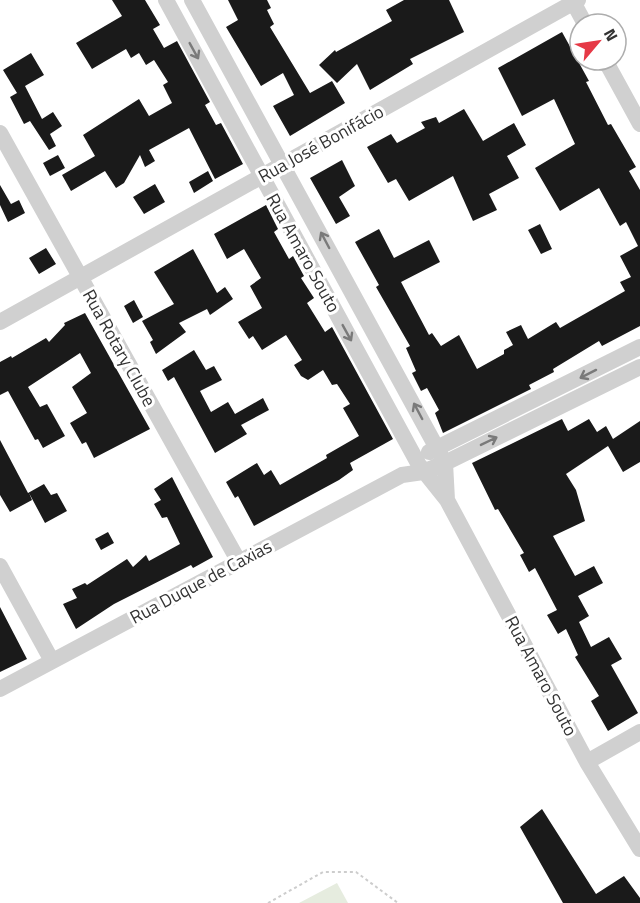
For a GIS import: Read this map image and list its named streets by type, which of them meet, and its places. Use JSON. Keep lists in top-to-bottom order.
{
  "streets": {
    "street": [
      "Rua José Bonifácio",
      "Rua Amaro Souto",
      "Rua Rotary Clube",
      "Rua Duque de Caxias"
    ]
  },
  "crossings": [
    ["Rua José Bonifácio", "Rua Amaro Souto"],
    ["Rua José Bonifácio", "Rua Rotary Clube"],
    ["Rua Amaro Souto", "Rua Duque de Caxias"],
    ["Rua Rotary Clube", "Rua Duque de Caxias"]
  ],
  "north": "top right"
}
